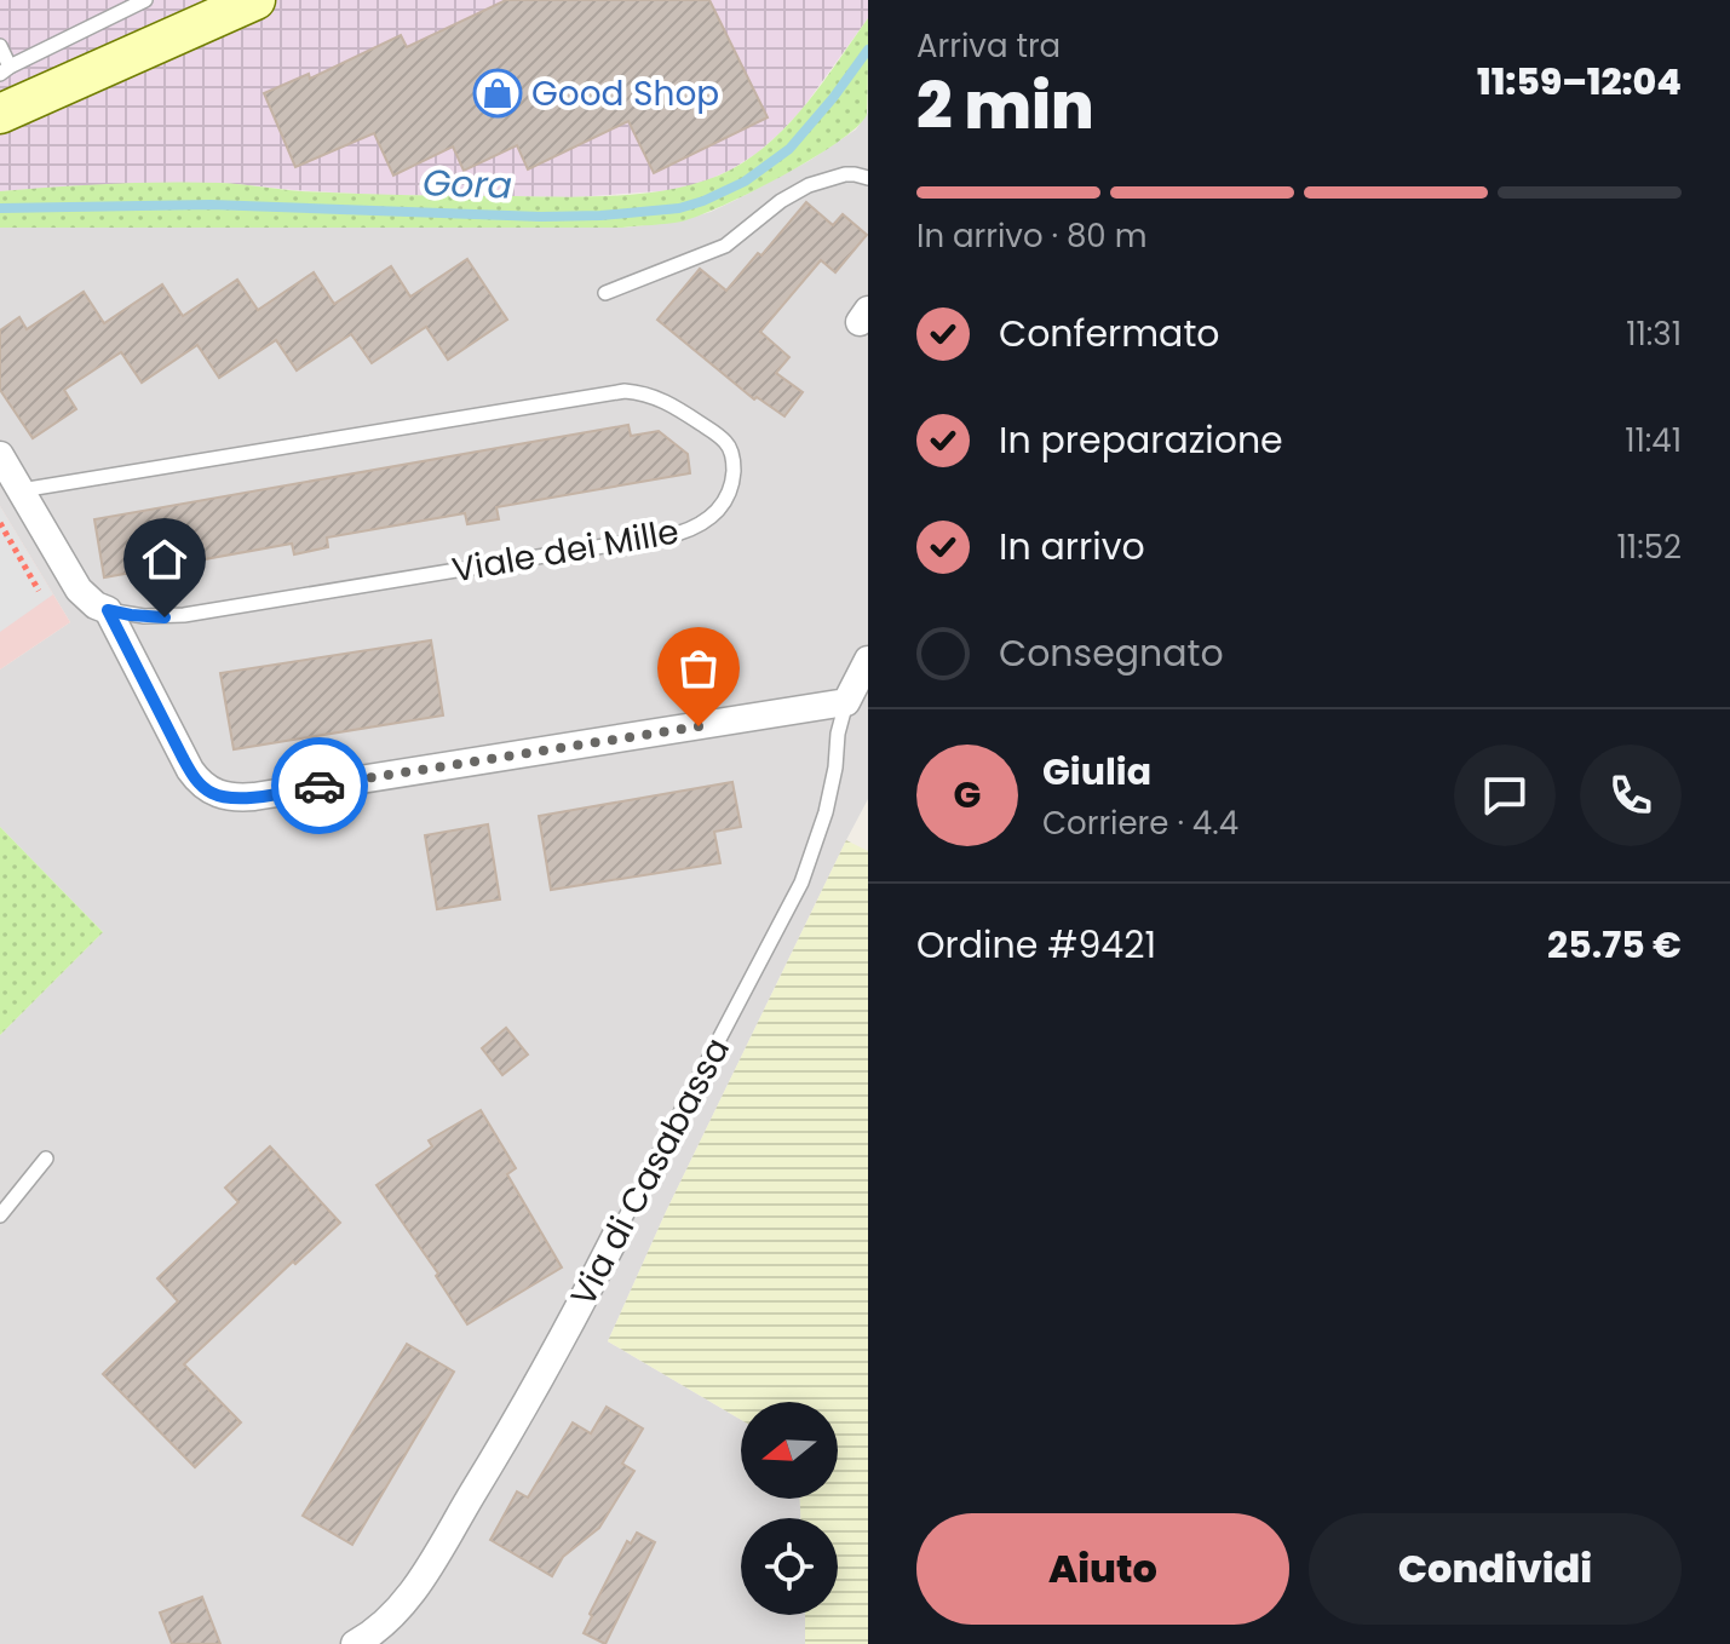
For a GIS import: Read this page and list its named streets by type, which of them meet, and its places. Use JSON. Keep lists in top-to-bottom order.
{
  "streets": {
    "street": ["Via di Casabassa"],
    "lane": ["Viale dei Mille"]
  },
  "water": ["Gora"],
  "places": {
    "shop": ["Good Shop"]
  },
  "north": "left",
  "page": {
    "heading": ["2 min", "Arriva tra", "11:59–12:04"],
    "panel": [
      "Giulia",
      "Corriere · 4.4",
      "Ordine #9421",
      "25.75 €"
    ],
    "bar": "In arrivo · 80 m",
    "list": [
      ["Confermato", "11:31"],
      ["In preparazione", "11:41"],
      ["In arrivo", "11:52"],
      "Consegnato"
    ],
    "round": "G",
    "buttons": ["Aiuto", "Condividi"]
  }
}
